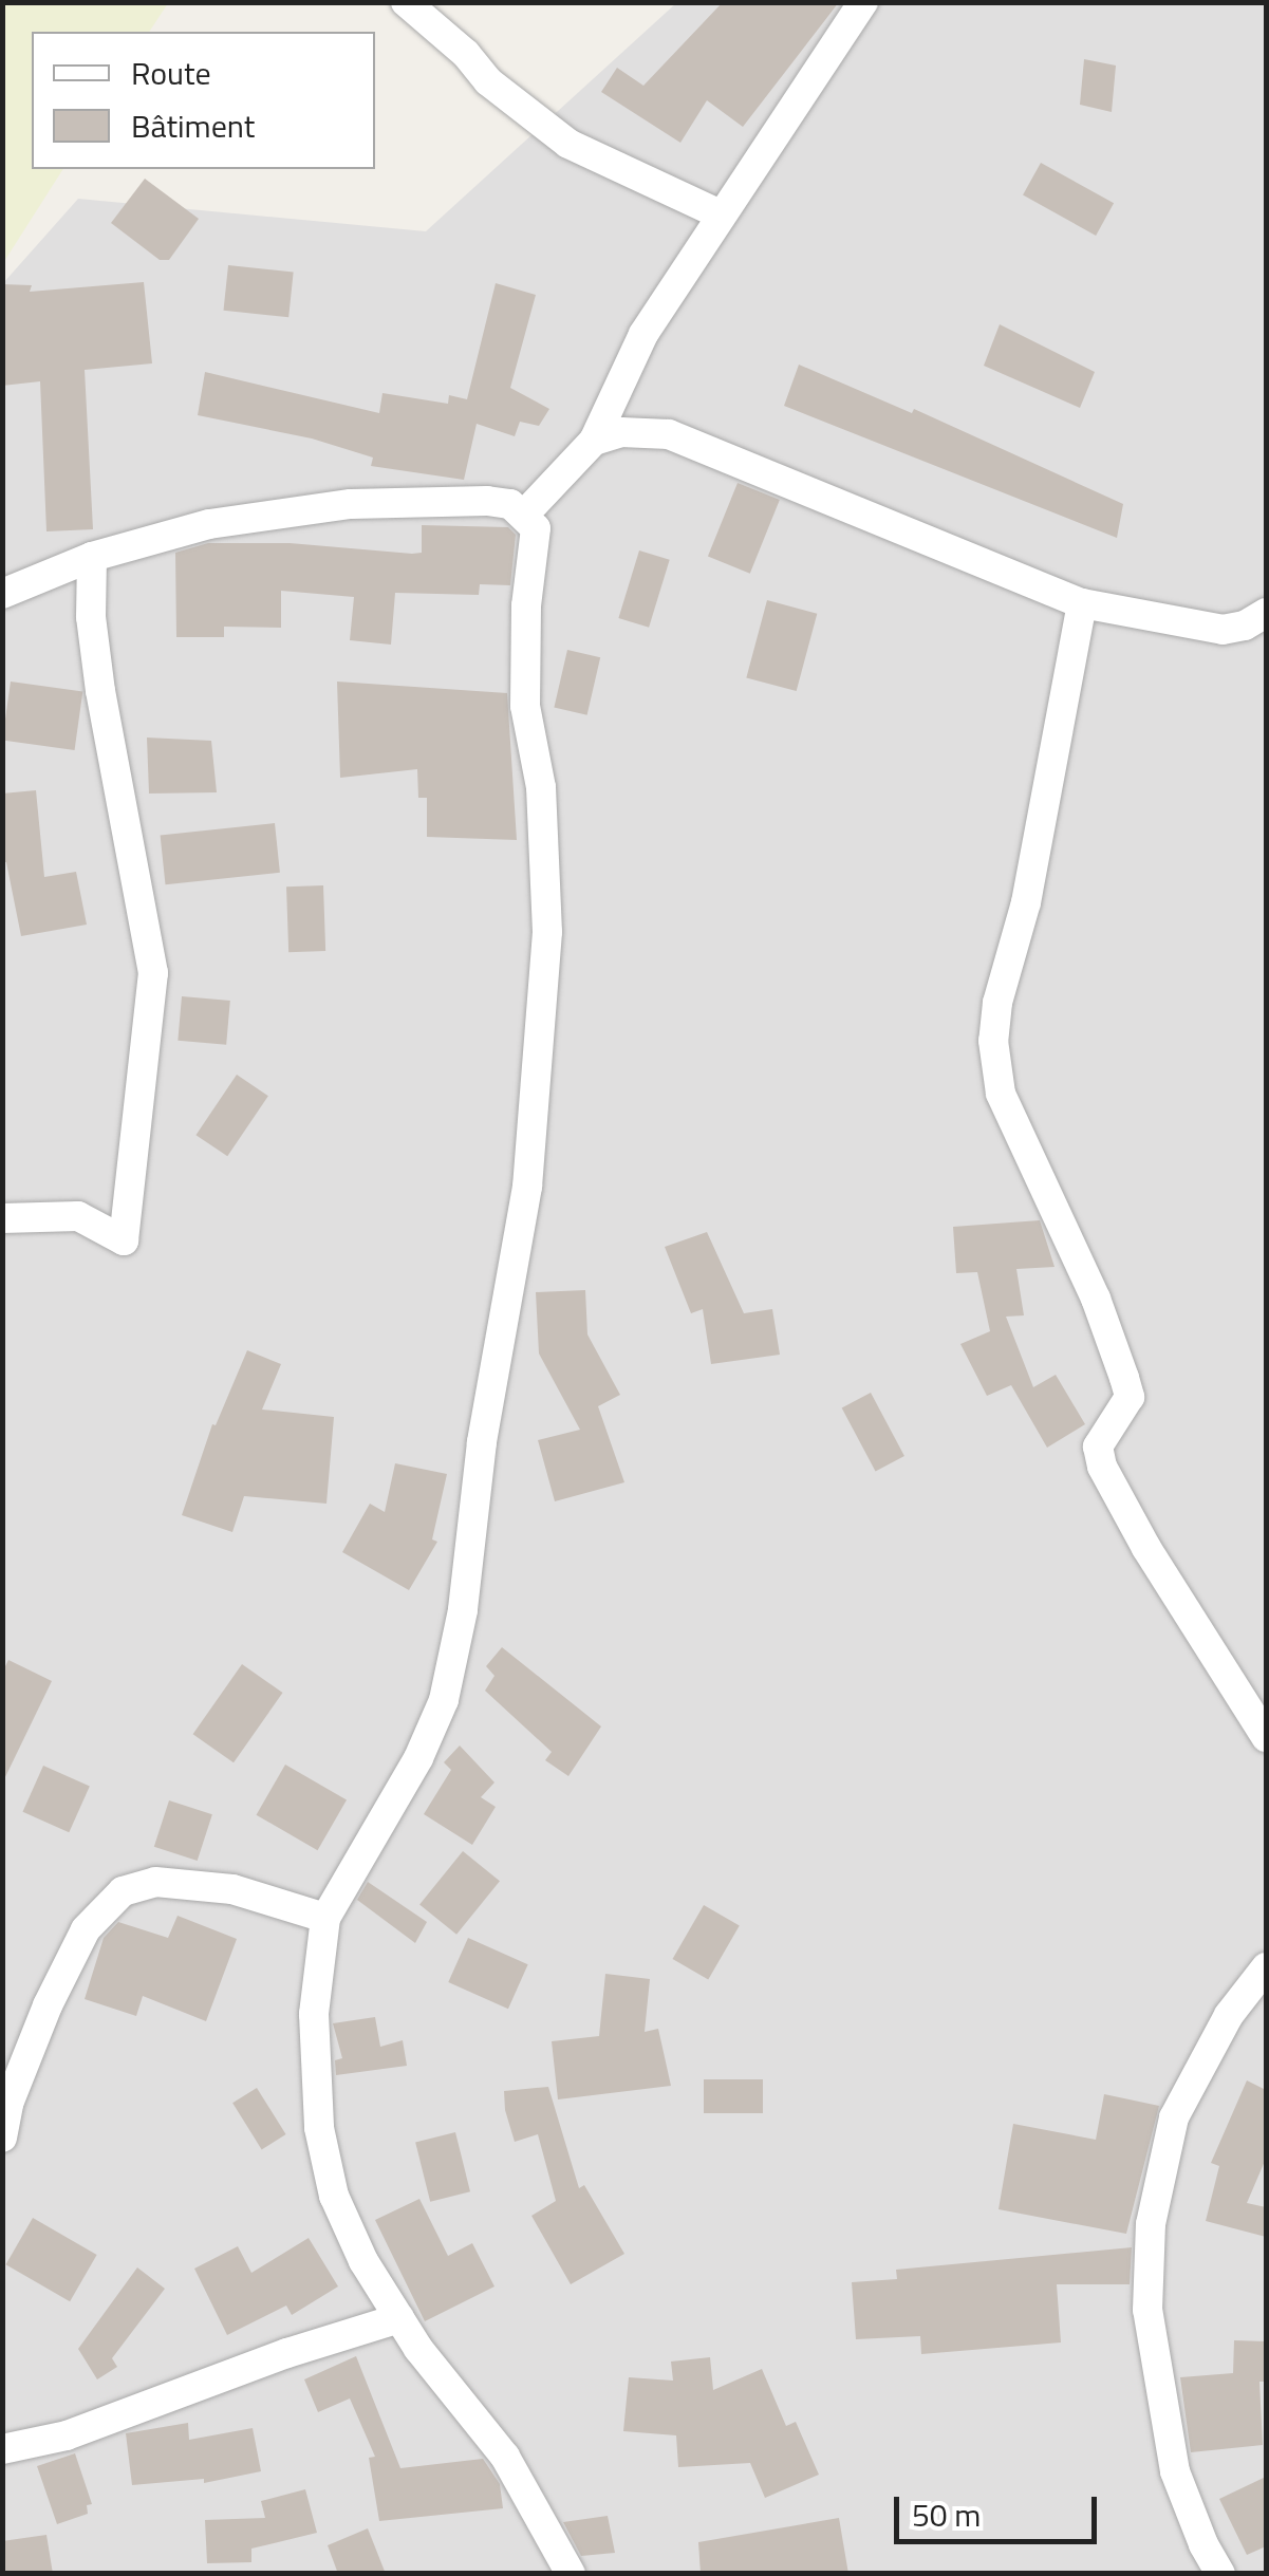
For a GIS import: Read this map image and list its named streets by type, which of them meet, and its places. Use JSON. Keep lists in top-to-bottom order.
{
  "legend": ["Route", "Bâtiment"],
  "scale_bar": "50 m"
}
